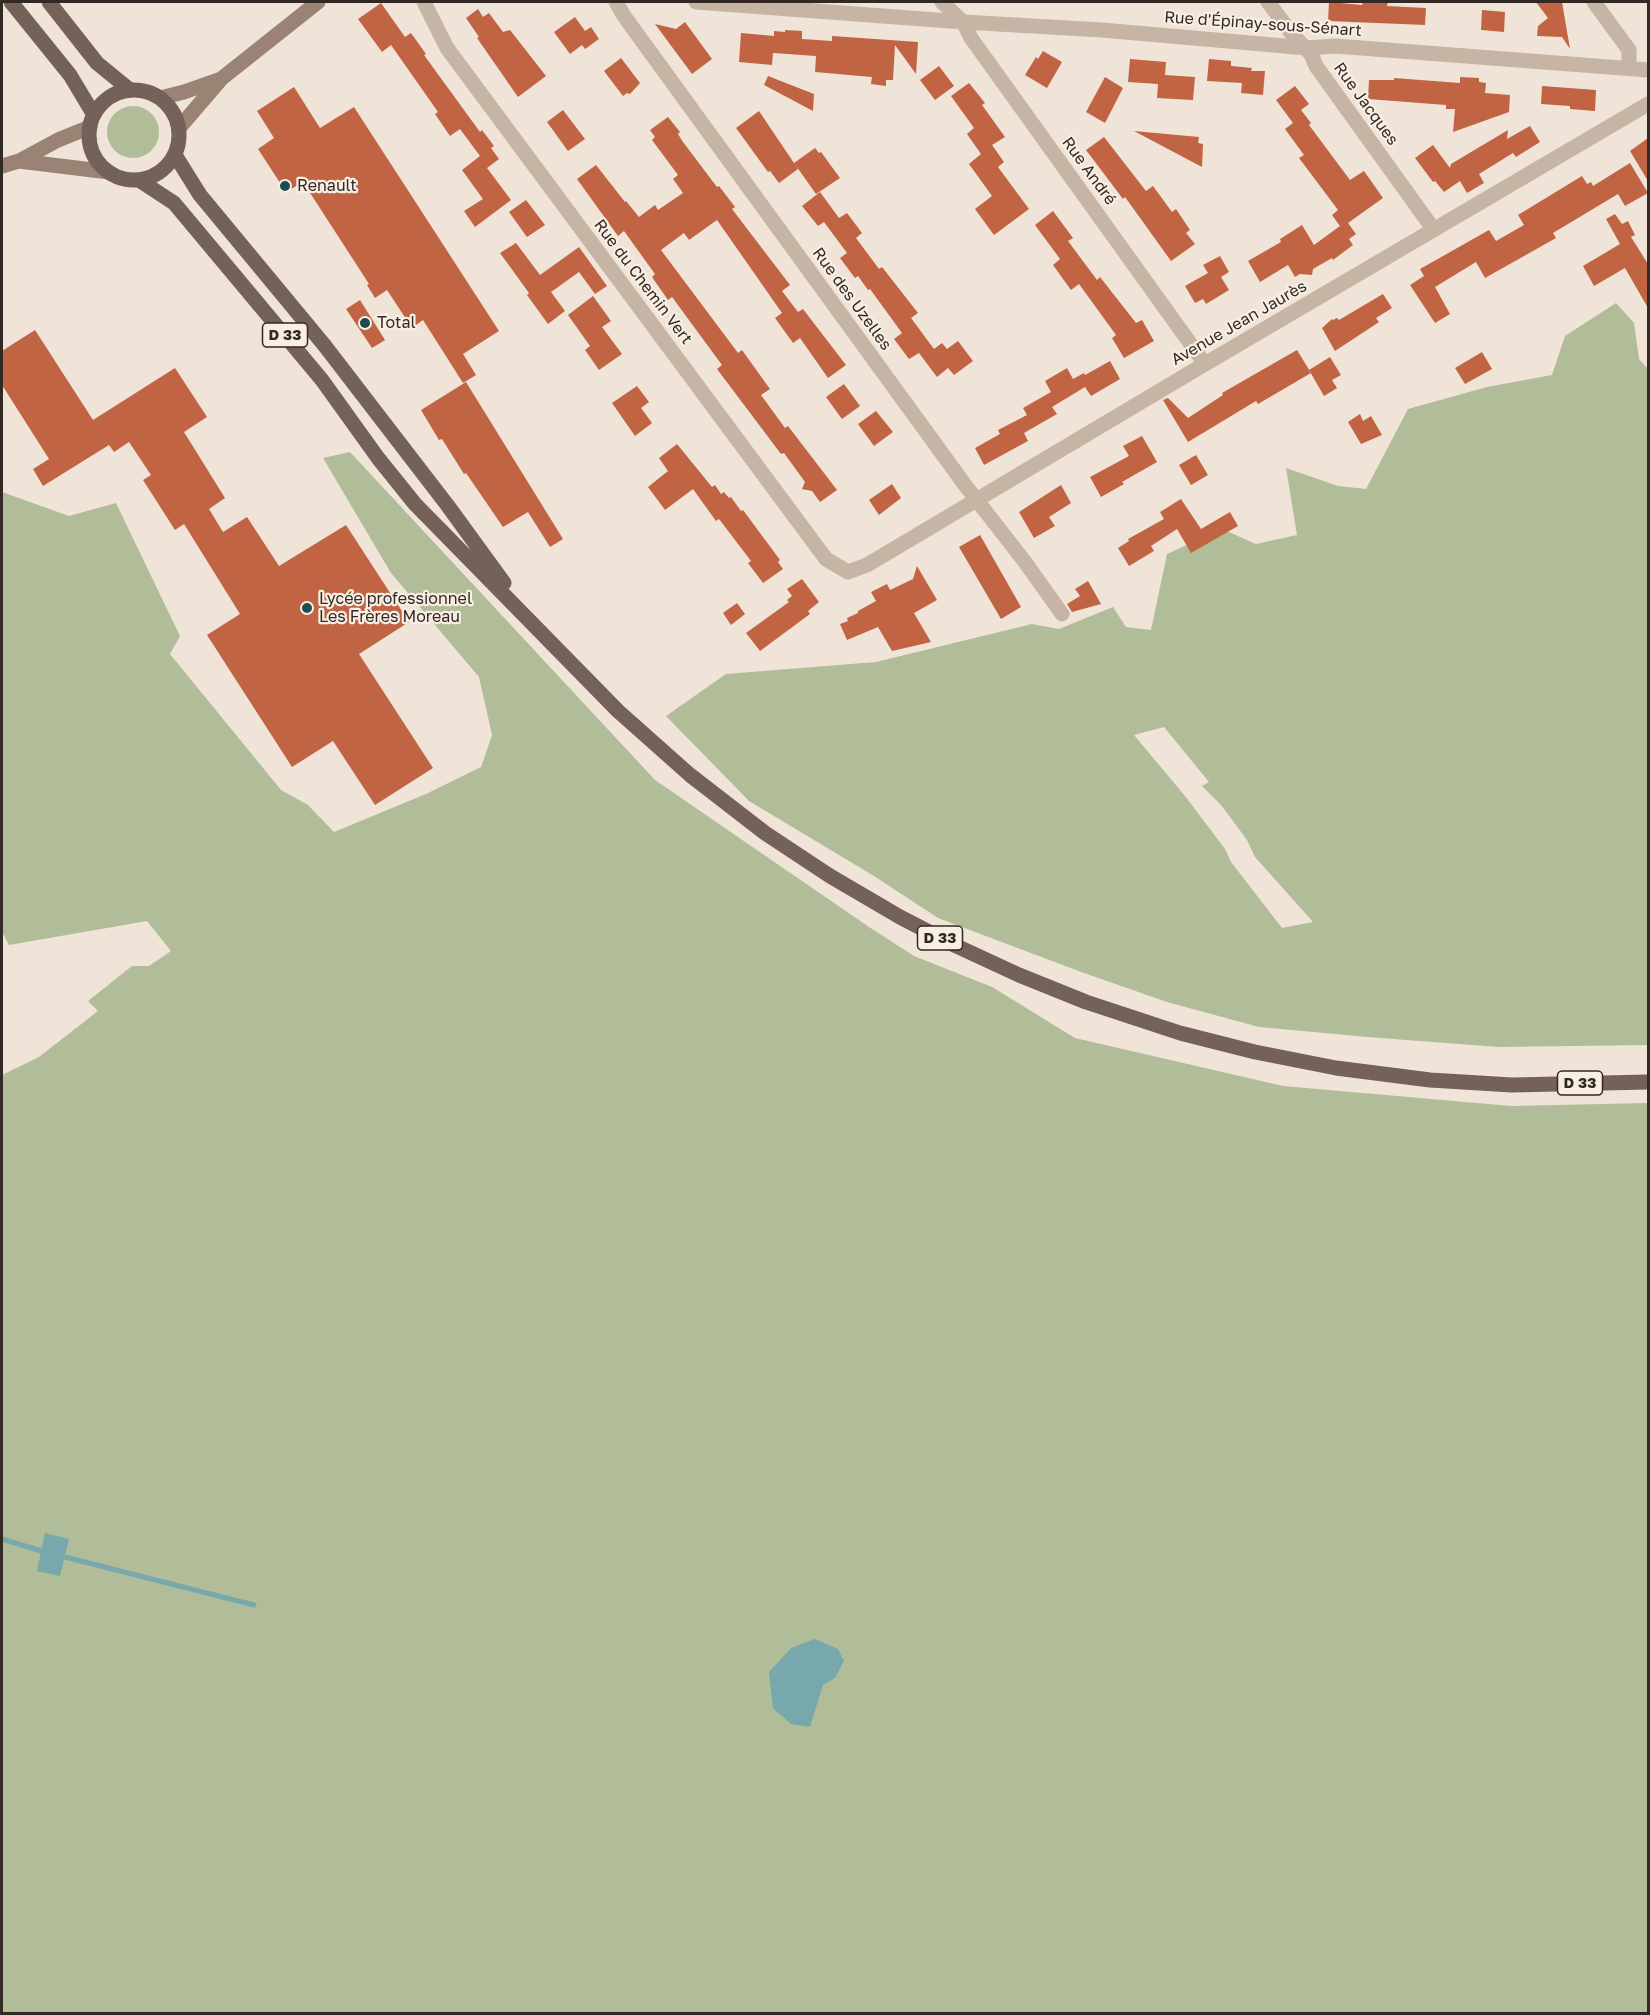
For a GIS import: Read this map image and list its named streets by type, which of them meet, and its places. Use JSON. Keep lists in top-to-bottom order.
{
  "streets": {
    "main road": ["D 33"],
    "street": [
      "Rue d'Épinay-sous-Sénart",
      "Rue Jacques",
      "Rue André",
      "Rue du Chemin Vert",
      "Rue des Uzelles",
      "Avenue Jean Jaurès"
    ]
  },
  "crossings": [
    ["Rue d'Épinay-sous-Sénart", "Rue Jacques"],
    ["Rue d'Épinay-sous-Sénart", "Rue André"],
    ["Rue Jacques", "Avenue Jean Jaurès"],
    ["Rue André", "Avenue Jean Jaurès"],
    ["Rue du Chemin Vert", "Avenue Jean Jaurès"],
    ["Rue des Uzelles", "Avenue Jean Jaurès"]
  ],
  "places": ["Renault", "Total", "Lycée professionnel Les Frères Moreau"]
}
